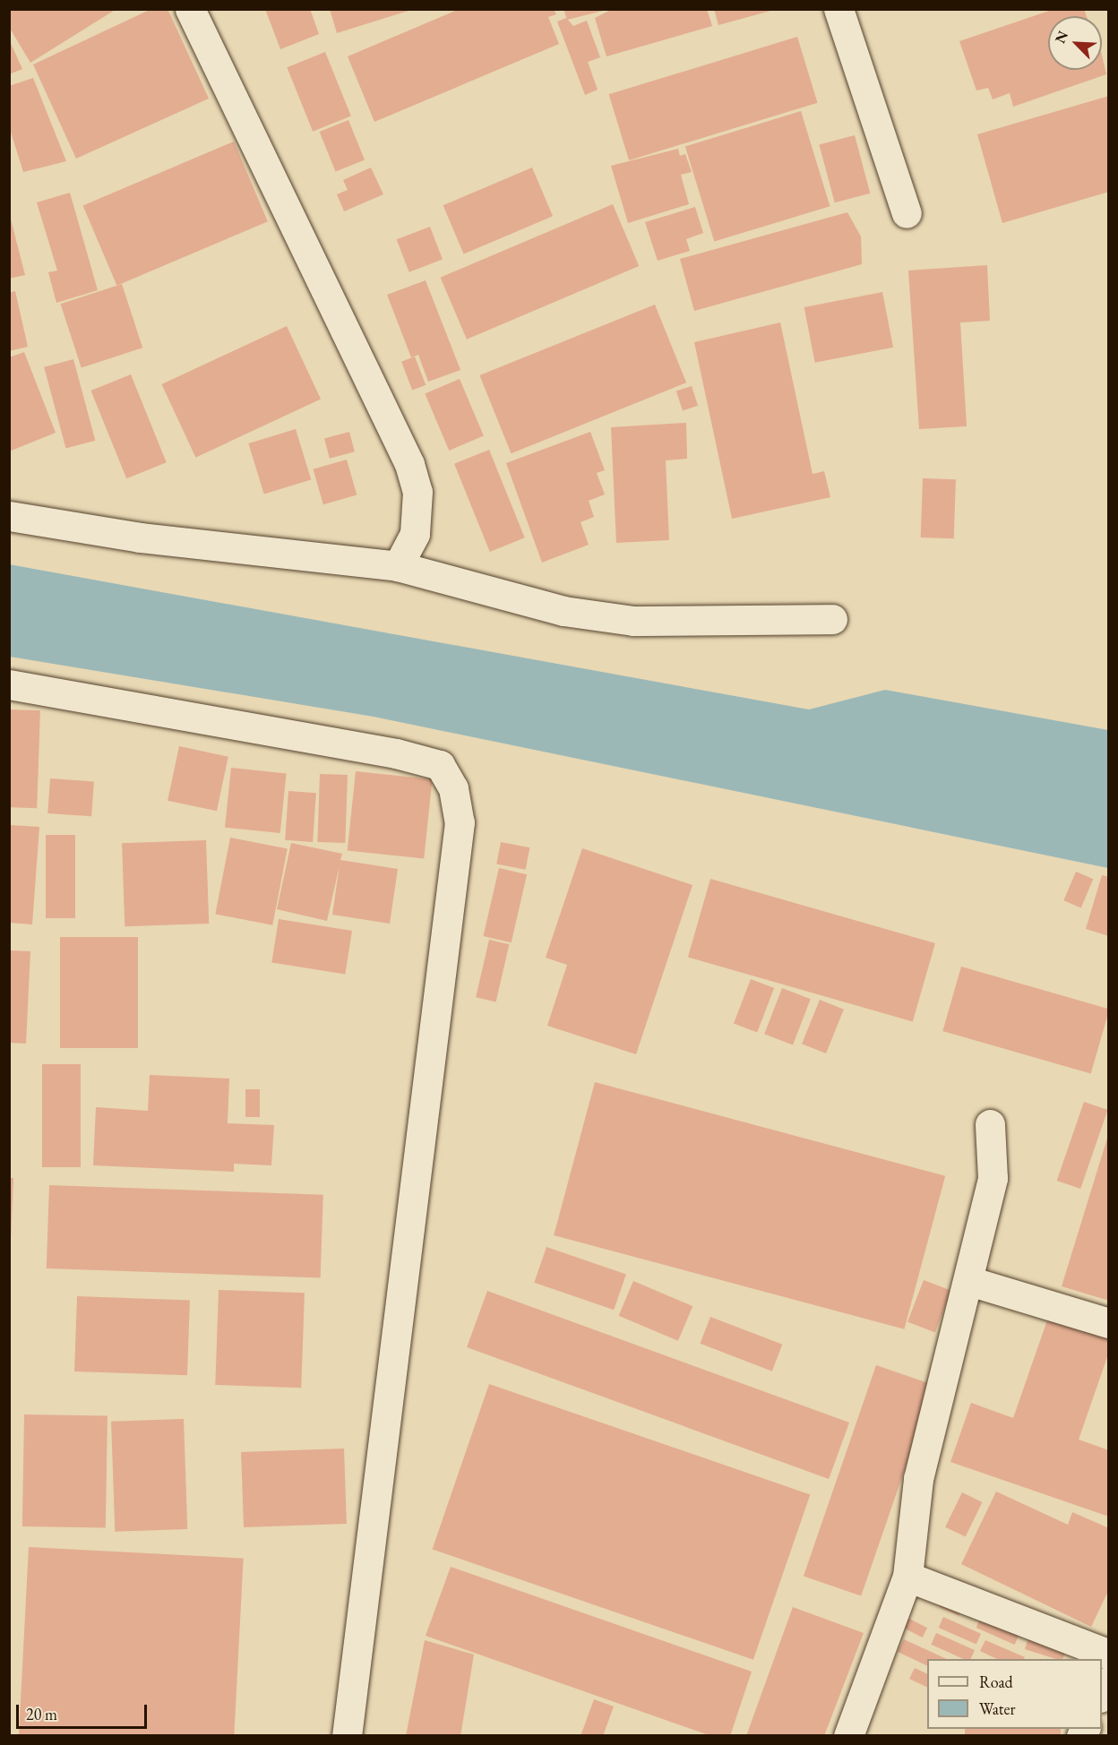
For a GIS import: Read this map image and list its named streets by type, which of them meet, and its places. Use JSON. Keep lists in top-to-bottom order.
{
  "legend": ["Road", "Water"],
  "scale_bar": "20 m",
  "north": "top left"
}
